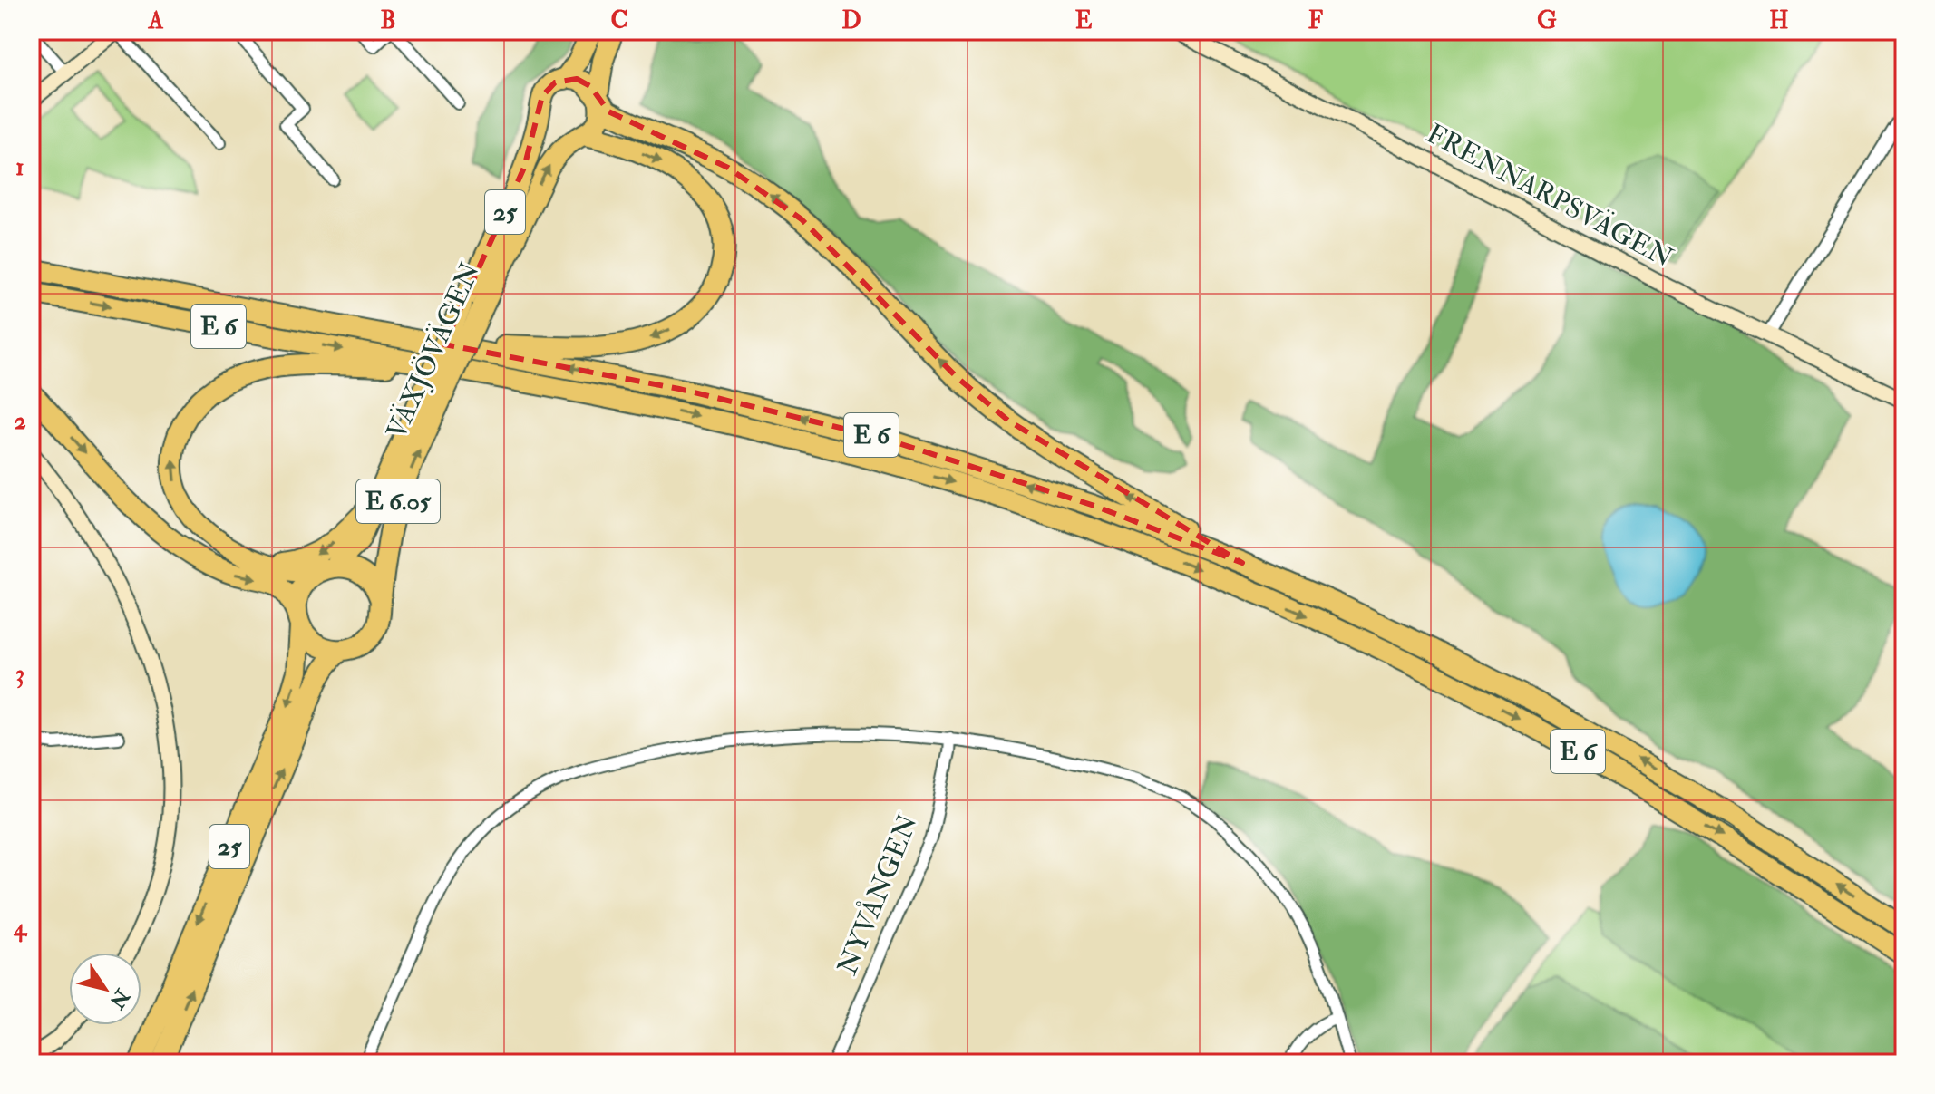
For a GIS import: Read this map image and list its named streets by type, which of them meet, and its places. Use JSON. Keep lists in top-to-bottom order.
{
  "streets": {
    "highway": [
      "25",
      "E 6",
      "VÄXJÖVÄGEN",
      "E 6.05"
    ],
    "street": ["FRENNARPSVÄGEN", "NYVÅNGEN"]
  },
  "north": "bottom right",
  "grid": {
    "columns": [
      "A",
      "B",
      "C",
      "D",
      "E",
      "F",
      "G",
      "H"
    ],
    "rows": [
      "1",
      "2",
      "3",
      "4"
    ]
  }
}
